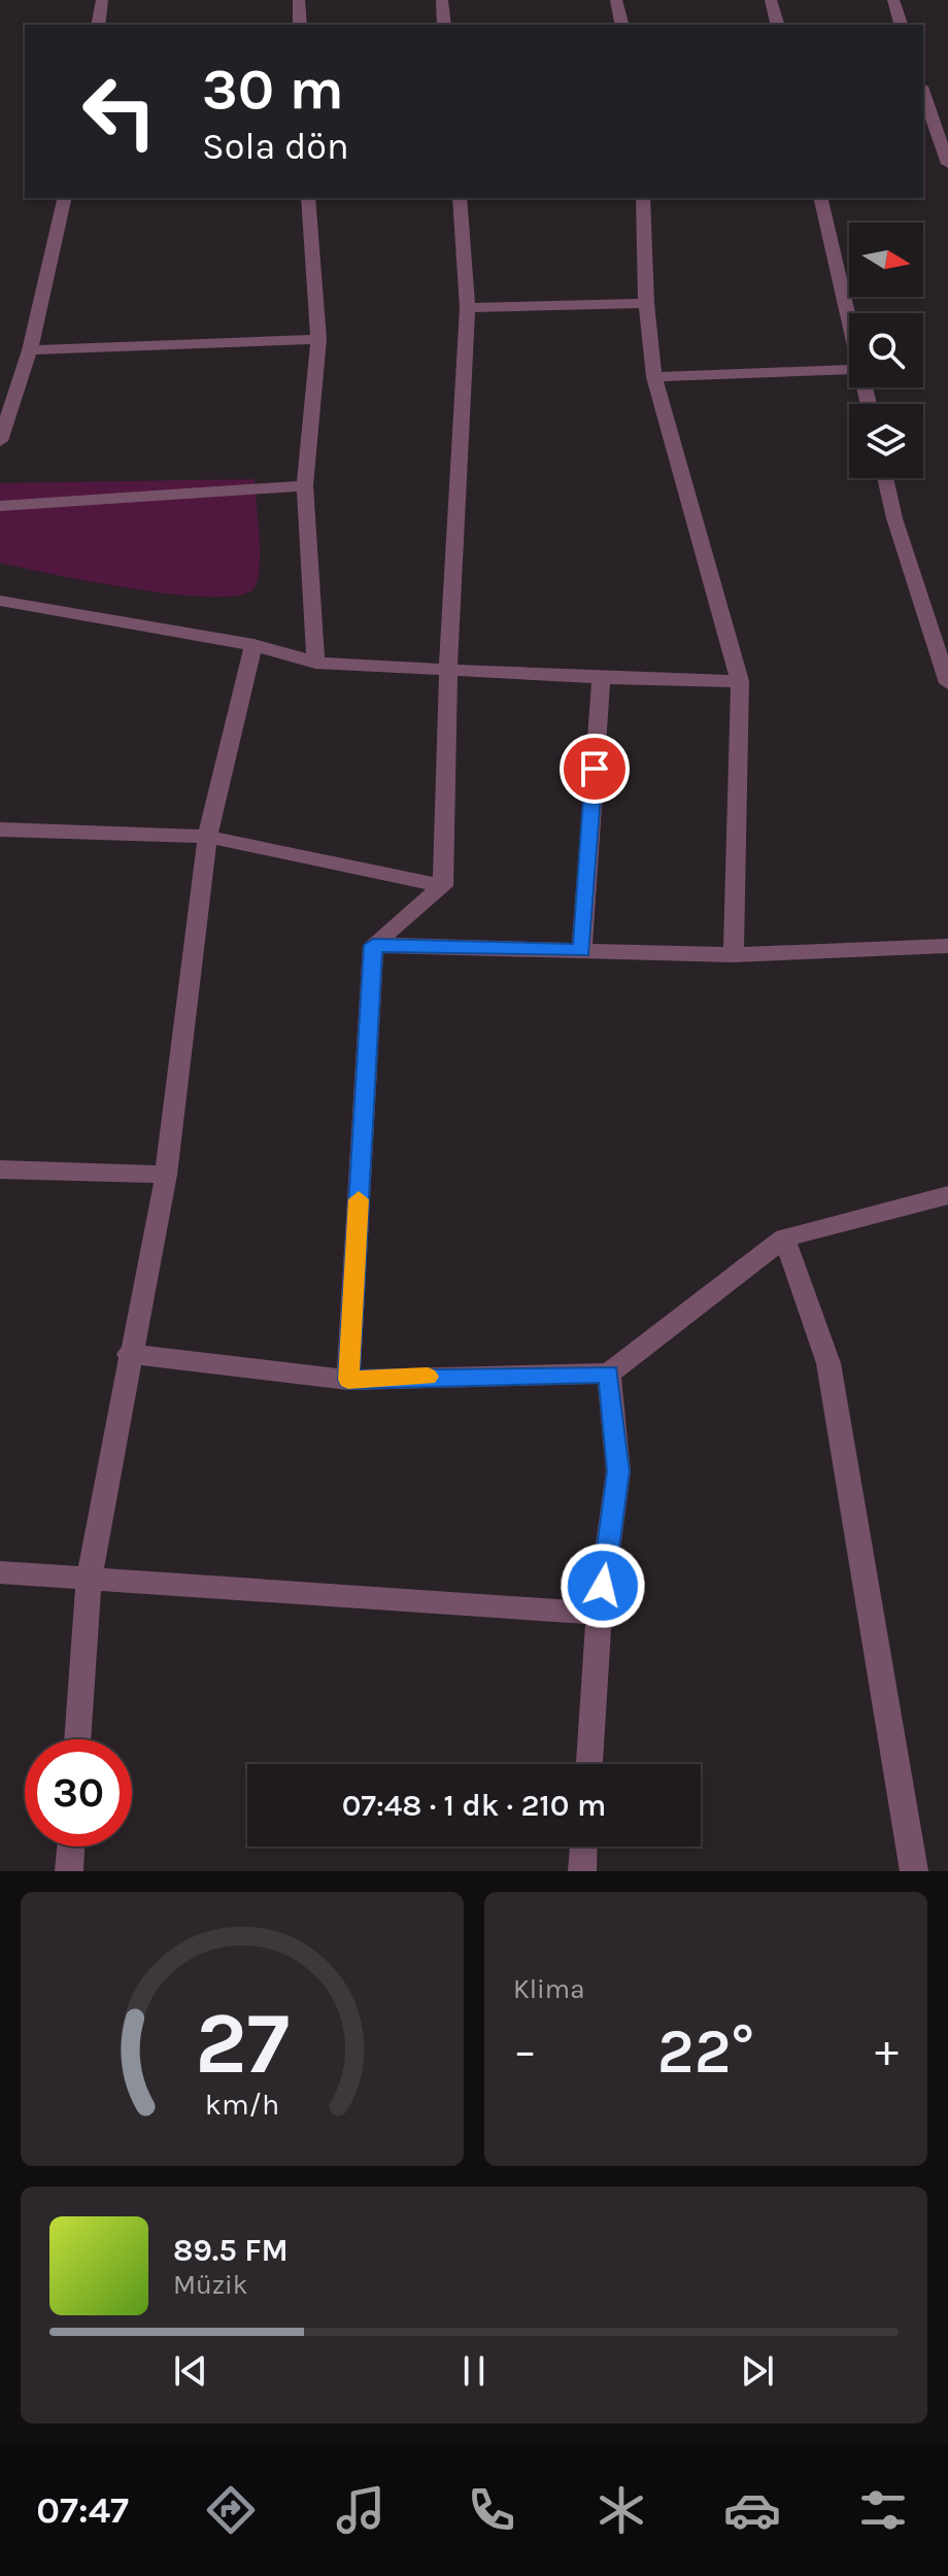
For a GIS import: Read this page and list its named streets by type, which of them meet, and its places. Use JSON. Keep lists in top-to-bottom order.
{
  "north": "right",
  "page": {
    "turn": ["30 m", "Sola dön"],
    "limit": "30",
    "trip": "07:48 · 1 dk · 210 m",
    "tile": "Klima",
    "heat": ["−", "22°", "+"],
    "song": ["89.5 FM", "Müzik"],
    "tabs": "07:47",
    "gauge": ["27", "km/h"]
  }
}
